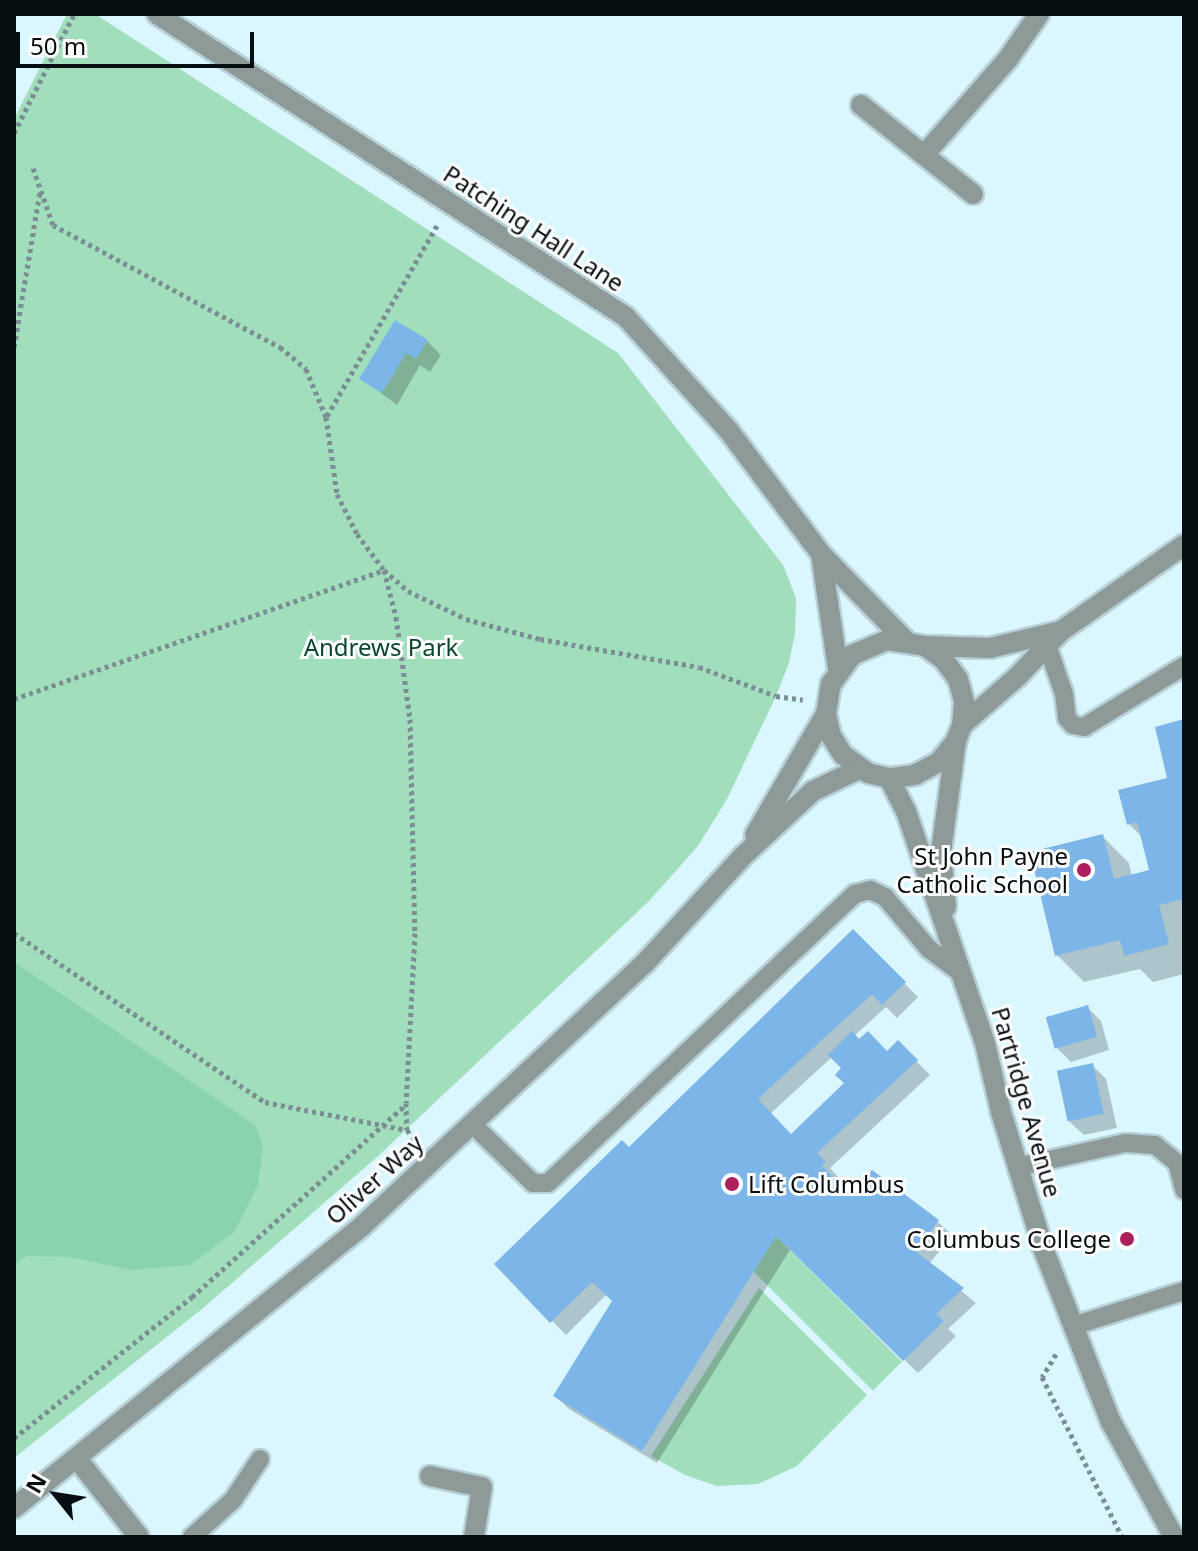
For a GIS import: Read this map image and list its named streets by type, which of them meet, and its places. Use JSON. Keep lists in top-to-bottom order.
{
  "streets": {
    "street": ["Patching Hall Lane", "Partridge Avenue", "Oliver Way"]
  },
  "crossings": [
    ["Patching Hall Lane", "Partridge Avenue"],
    ["Patching Hall Lane", "Oliver Way"],
    ["Partridge Avenue", "Oliver Way"]
  ],
  "parks": ["Andrews Park"],
  "places": ["St John Payne Catholic School", "Lift Columbus", "Columbus College"],
  "scale_bar": "50 m",
  "north": "top left"
}
